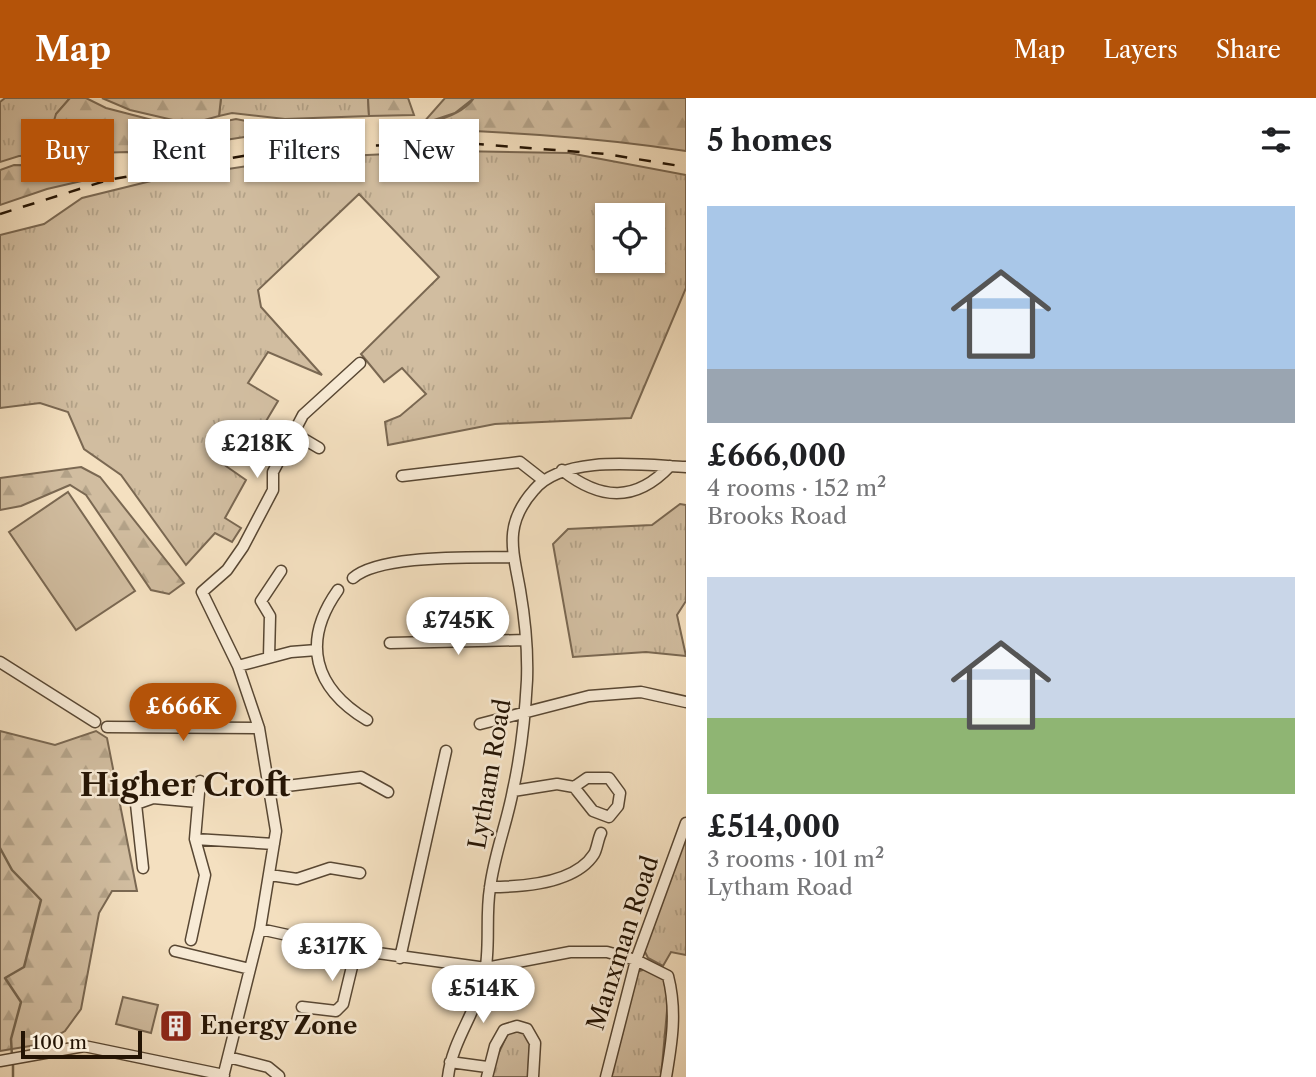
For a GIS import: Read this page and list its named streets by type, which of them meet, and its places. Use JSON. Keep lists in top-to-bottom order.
{
  "streets": {
    "street": ["Lytham Road", "Manxman Road"]
  },
  "districts": ["Higher Croft"],
  "places": {
    "building": ["Energy Zone"]
  },
  "scale_bar": "100 m",
  "page": {
    "header": "Map",
    "nav": ["Map", "Layers", "Share"],
    "heading": "5 homes",
    "chip": [
      "Buy",
      "Rent",
      "Filters",
      "New"
    ],
    "list": [
      {
        "name": "£666,000",
        "note": "4 rooms · 152 m² · Brooks Road"
      },
      {
        "name": "£514,000",
        "note": "3 rooms · 101 m² · Lytham Road"
      }
    ],
    "price": [
      "£218K",
      "£745K",
      "£666K",
      "£317K",
      "£514K"
    ],
    "scale": "100 m"
  }
}
